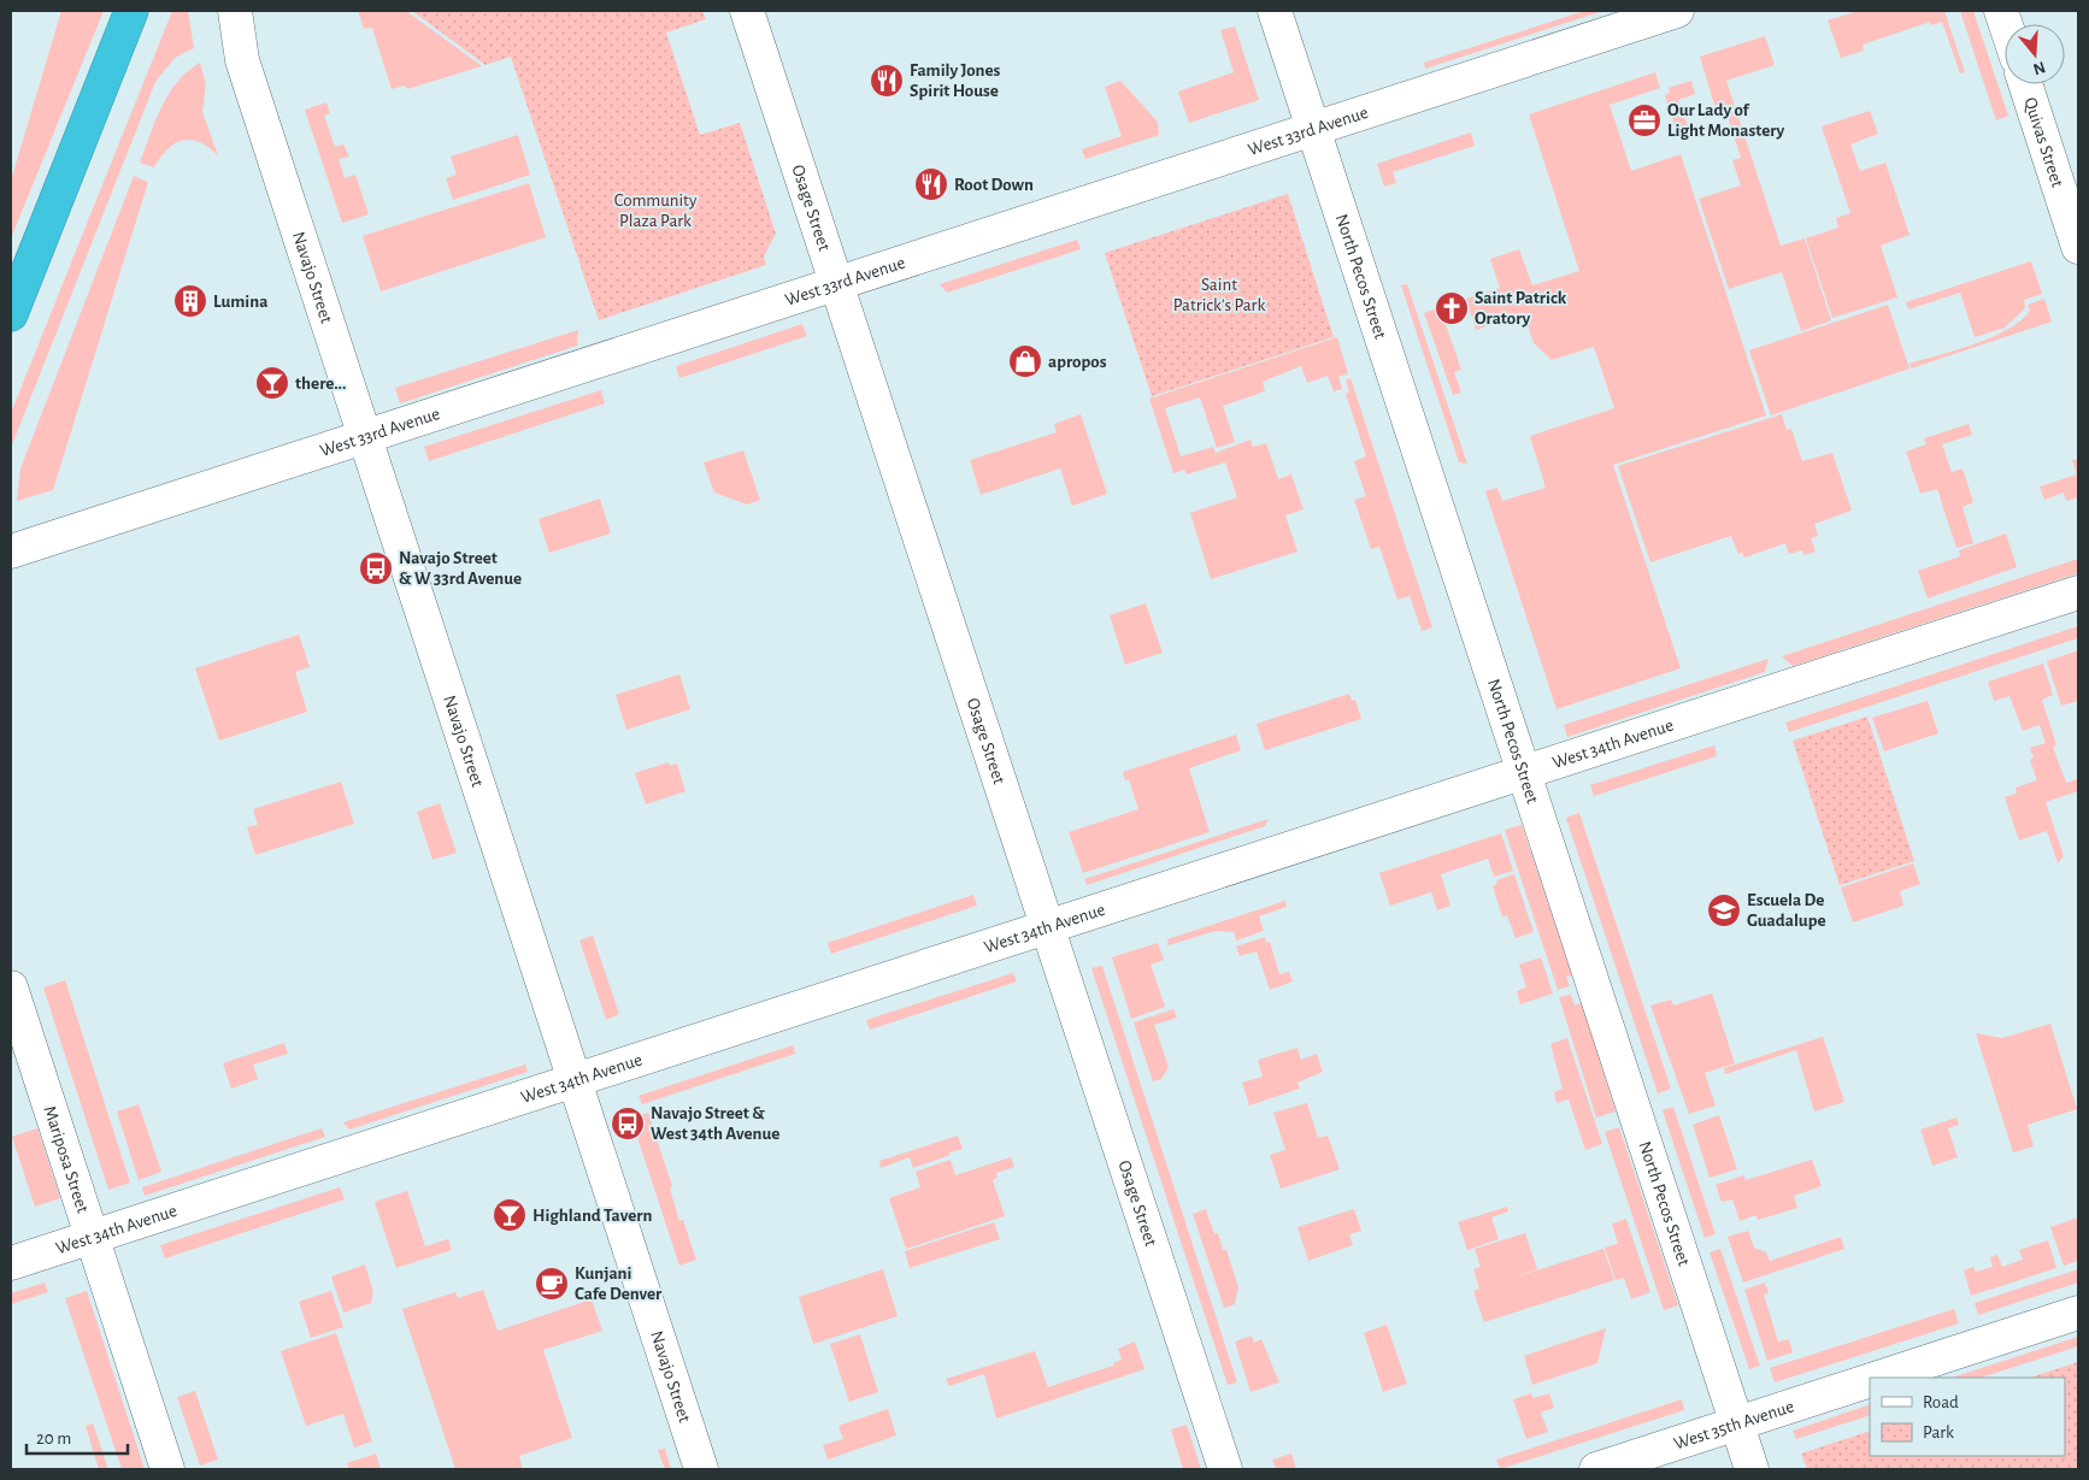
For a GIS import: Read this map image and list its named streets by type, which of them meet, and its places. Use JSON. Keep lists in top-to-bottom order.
{
  "streets": {
    "street": [
      "West 33rd Avenue",
      "Quivas Street",
      "Osage Street",
      "Navajo Street",
      "North Pecos Street",
      "West 34th Avenue",
      "Mariposa Street",
      "West 35th Avenue"
    ]
  },
  "crossings": [
    ["West 33rd Avenue", "Osage Street"],
    ["West 33rd Avenue", "Navajo Street"],
    ["West 33rd Avenue", "North Pecos Street"],
    ["Osage Street", "West 34th Avenue"],
    ["Navajo Street", "West 34th Avenue"],
    ["North Pecos Street", "West 34th Avenue"],
    ["North Pecos Street", "West 35th Avenue"],
    ["West 34th Avenue", "Mariposa Street"]
  ],
  "parks": ["Community Plaza Park", "Saint Patrick's Park"],
  "places": {
    "restaurant": ["Family Jones Spirit House", "Root Down"],
    "office": ["Our Lady of Light Monastery"],
    "building": ["Lumina"],
    "church": ["Saint Patrick Oratory"],
    "shop": ["apropos"],
    "bar": ["there...", "Highland Tavern"],
    "bus stop": ["Navajo Street & W 33rd Avenue", "Navajo Street & West 34th Avenue"],
    "school or university": ["Escuela De Guadalupe"],
    "cafe": ["Kunjani Cafe Denver"]
  },
  "legend": ["Road", "Park"],
  "scale_bar": "20 m",
  "north": "bottom"
}
